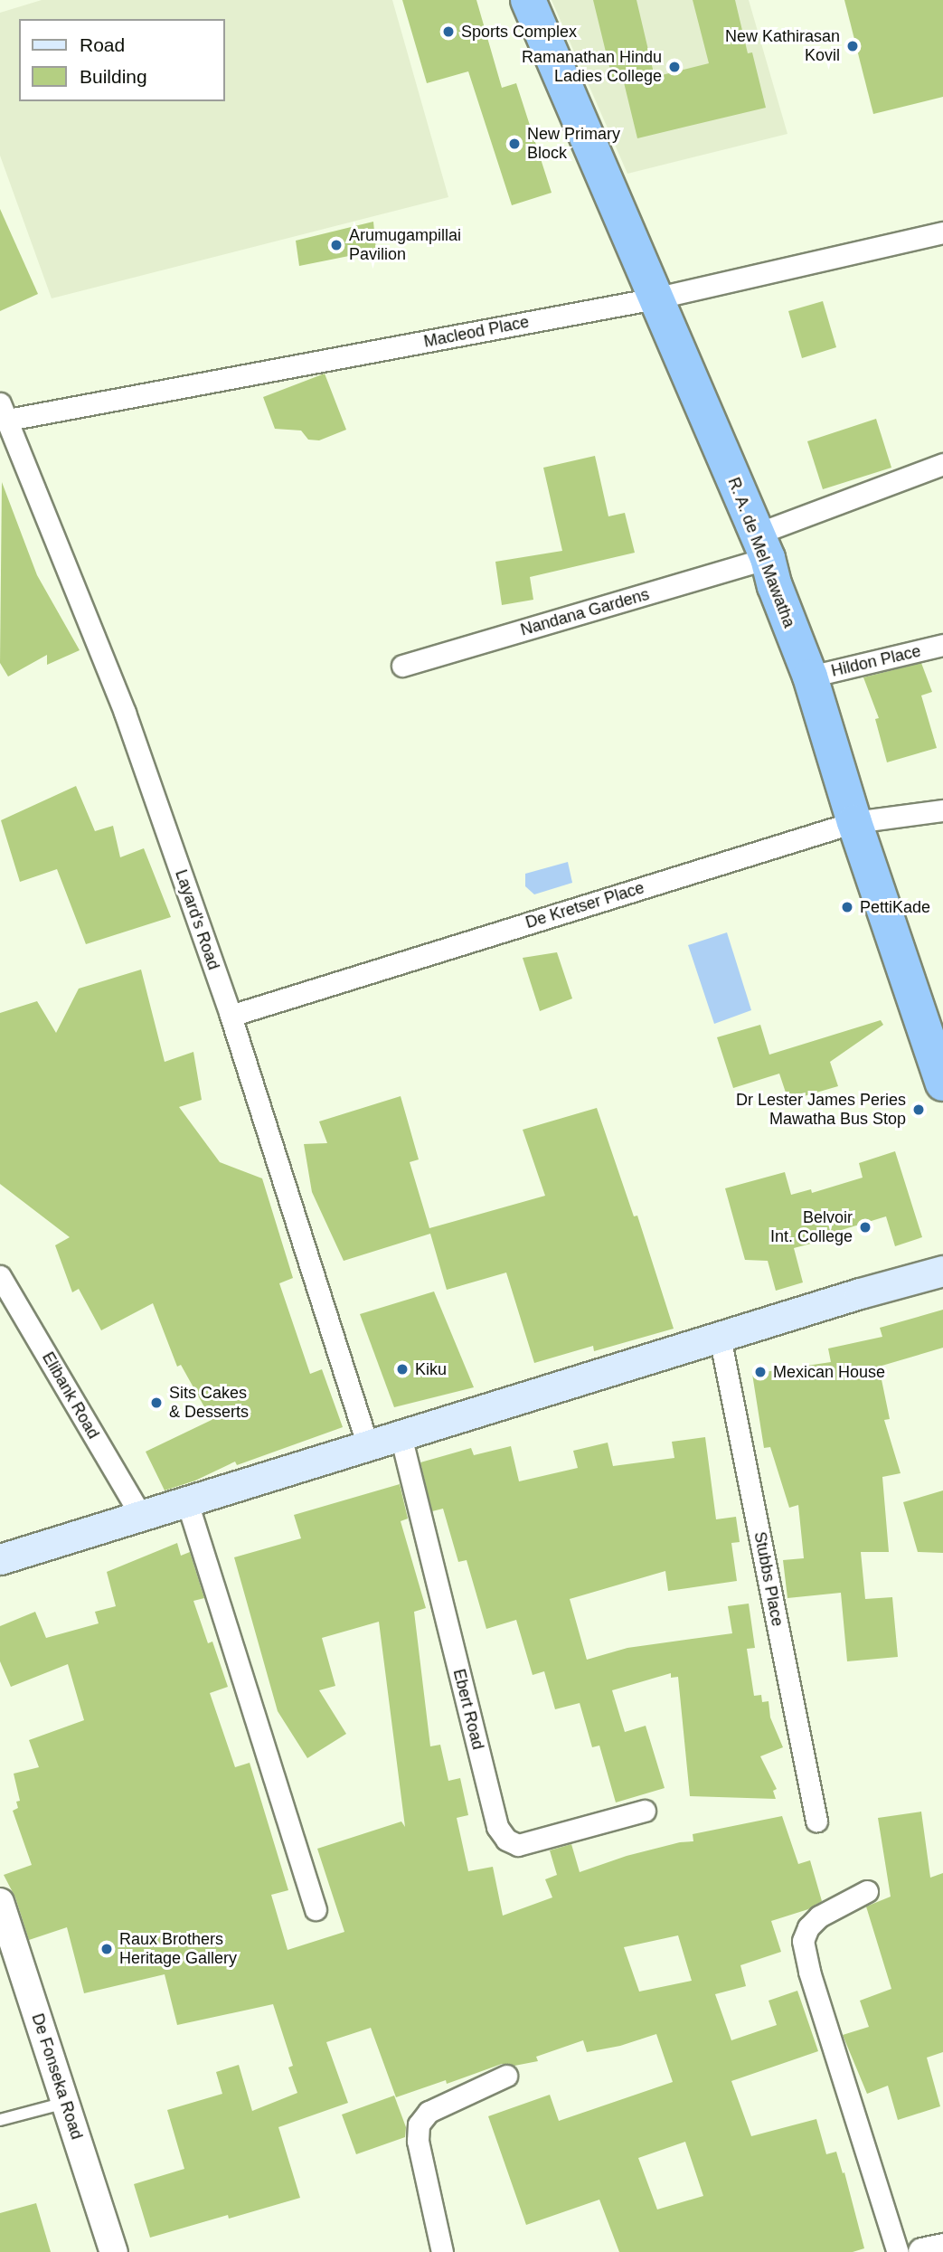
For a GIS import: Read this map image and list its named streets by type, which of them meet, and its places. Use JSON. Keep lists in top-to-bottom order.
{
  "streets": {
    "highway": ["R. A. de Mel Mawatha"],
    "street": [
      "Macleod Place",
      "Nandana Gardens",
      "Hildon Place",
      "De Kretser Place",
      "Layard's Road",
      "Elibank Road",
      "Stubbs Place",
      "Ebert Road",
      "De Fonseka Road"
    ]
  },
  "crossings": [
    ["Macleod Place", "R. A. de Mel Mawatha"],
    ["Macleod Place", "Layard's Road"],
    ["R. A. de Mel Mawatha", "Nandana Gardens"],
    ["R. A. de Mel Mawatha", "Hildon Place"],
    ["R. A. de Mel Mawatha", "De Kretser Place"],
    ["De Kretser Place", "Layard's Road"]
  ],
  "places": [
    "Sports Complex",
    "New Kathirasan Kovil",
    "Ramanathan Hindu Ladies College",
    "New Primary Block",
    "Arumugampillai Pavilion",
    "PettiKade",
    "Dr Lester James Peries Mawatha Bus Stop",
    "Belvoir Int. College",
    "Kiku",
    "Mexican House",
    "Sits Cakes & Desserts",
    "Raux Brothers Heritage Gallery"
  ],
  "legend": ["Road", "Building"]
}
